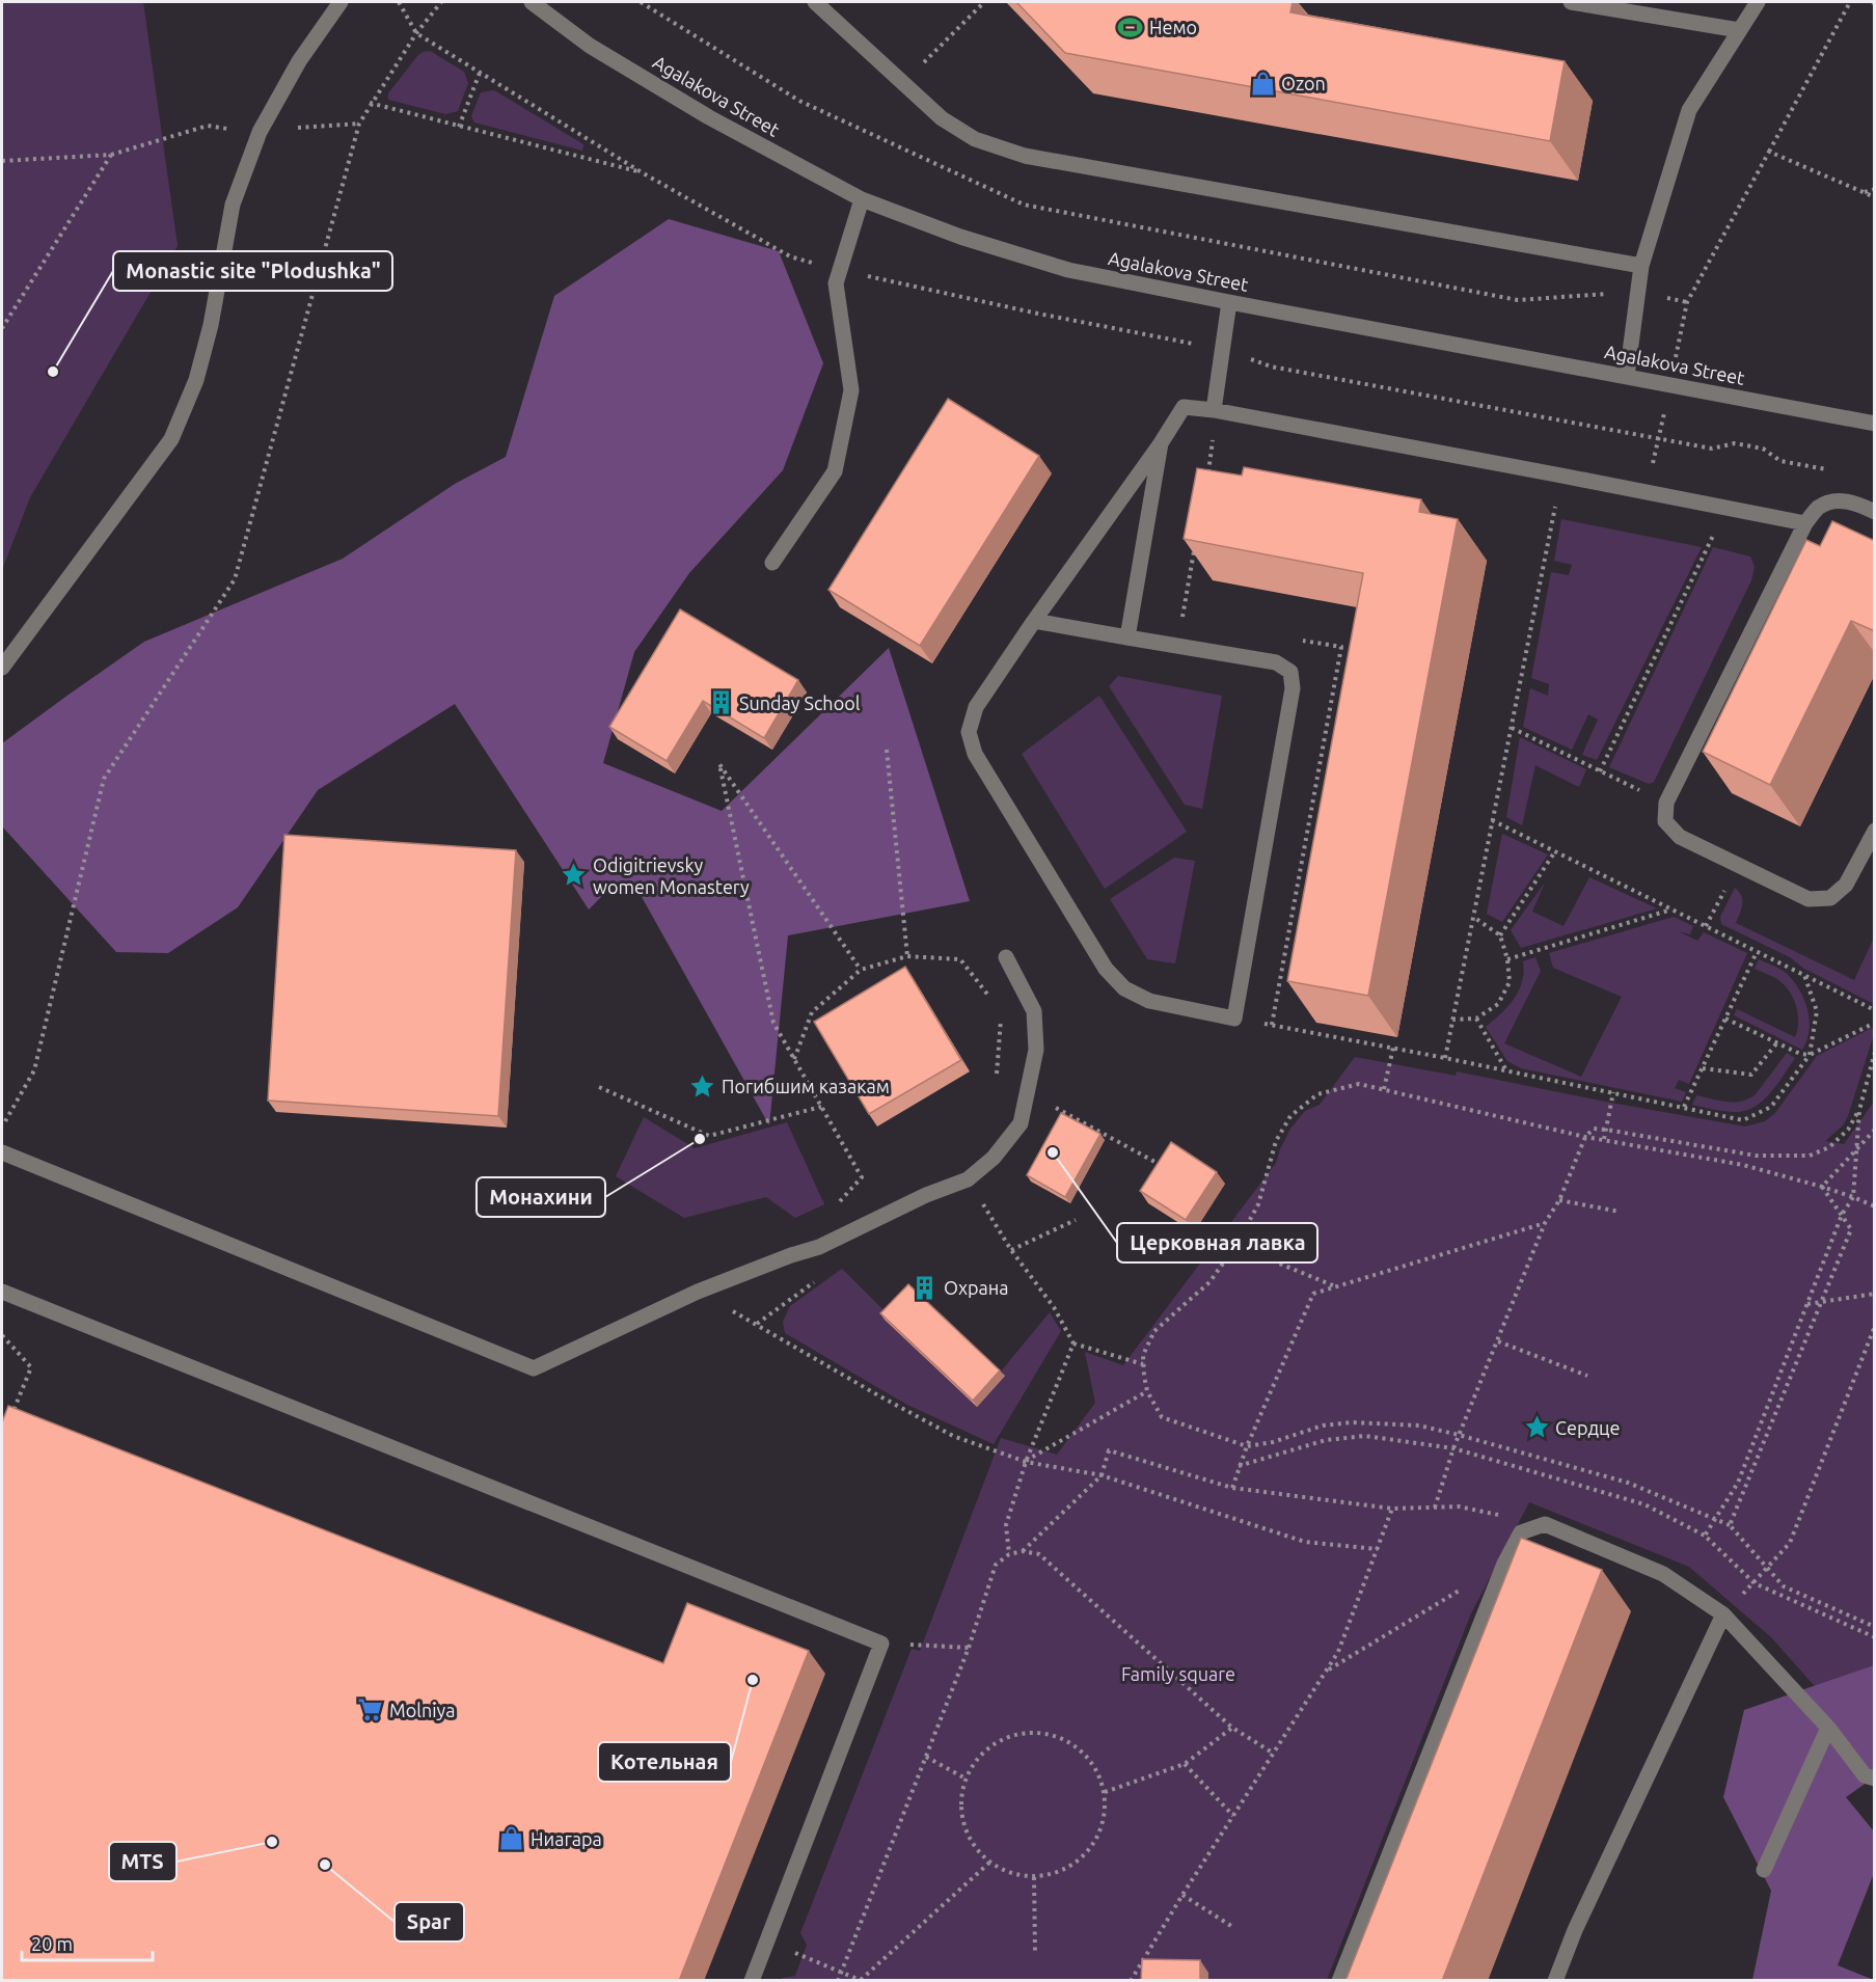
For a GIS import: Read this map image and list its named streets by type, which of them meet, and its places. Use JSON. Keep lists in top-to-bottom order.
{
  "streets": {
    "street": ["Agalakova Street"]
  },
  "parks": ["Family square"],
  "places": {
    "sports": ["Немо"],
    "shop": ["Ozon", "Ниагара"],
    "other": [
      "Monastic site \"Plodushka\"",
      "Монахини",
      "Церковная лавка",
      "Котельная",
      "MTS",
      "Spar"
    ],
    "building": ["Sunday School", "Охрана"],
    "place": ["Odigitrievsky women Monastery", "Погибшим казакам", "Сердце"],
    "supermarket": ["Molniya"]
  },
  "scale_bar": "20 m"
}
